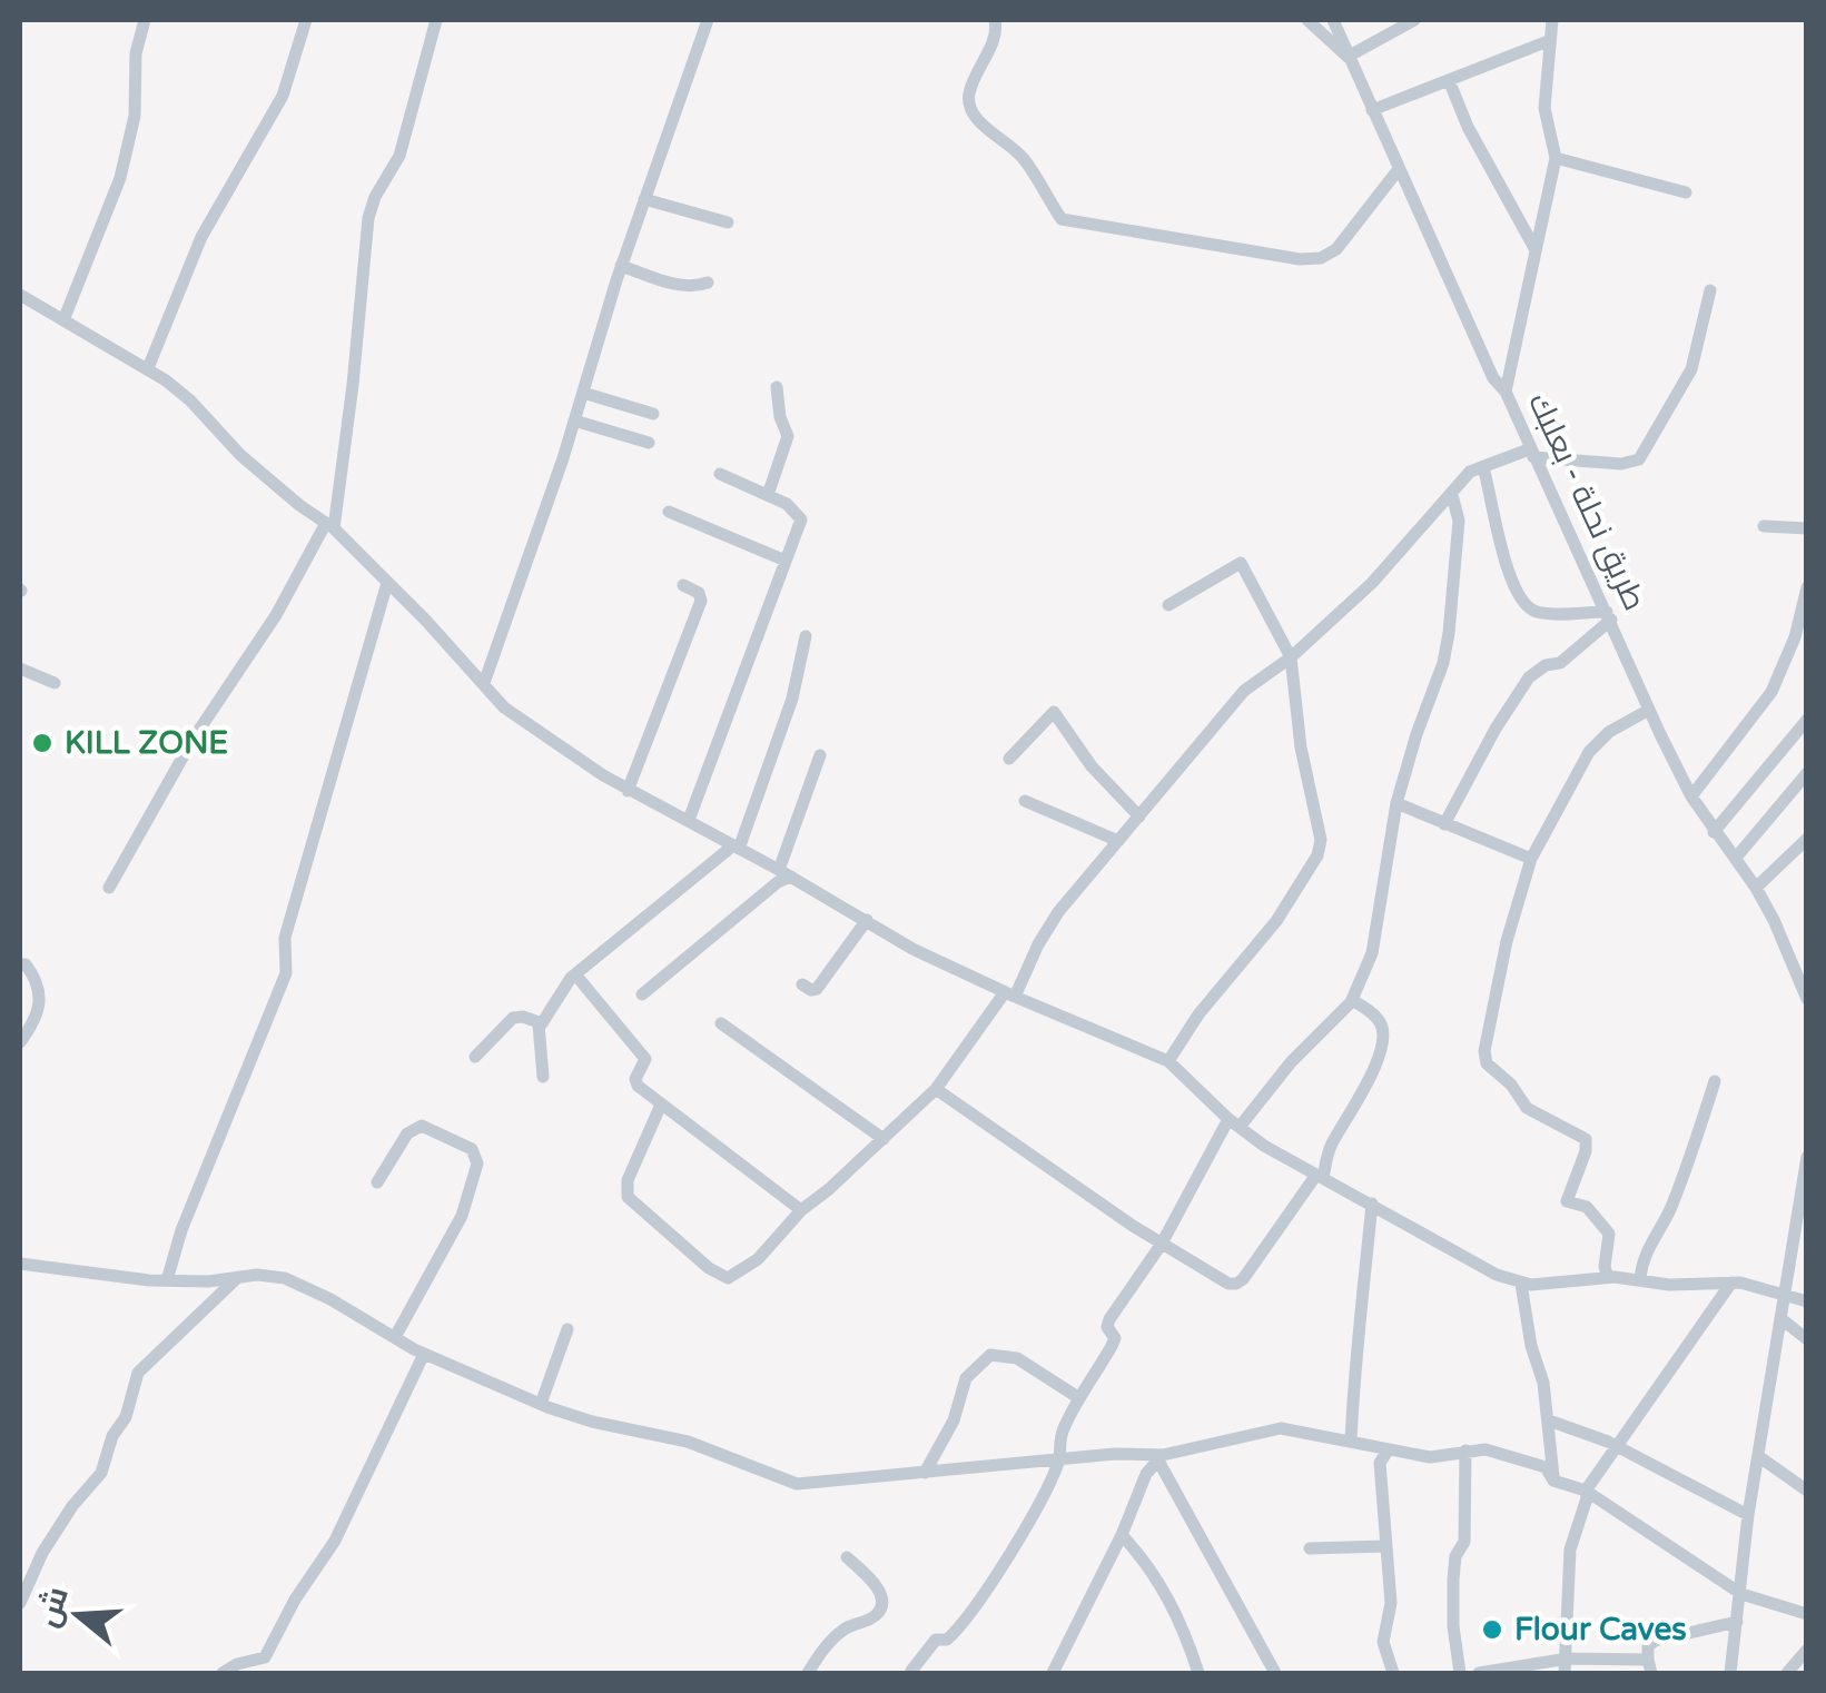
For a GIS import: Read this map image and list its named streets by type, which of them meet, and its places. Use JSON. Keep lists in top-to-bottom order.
{
  "streets": {
    "street": ["طريق نحلة - بعلبك"]
  },
  "places": ["KILL ZONE", "Flour Caves"],
  "north": "left"
}
